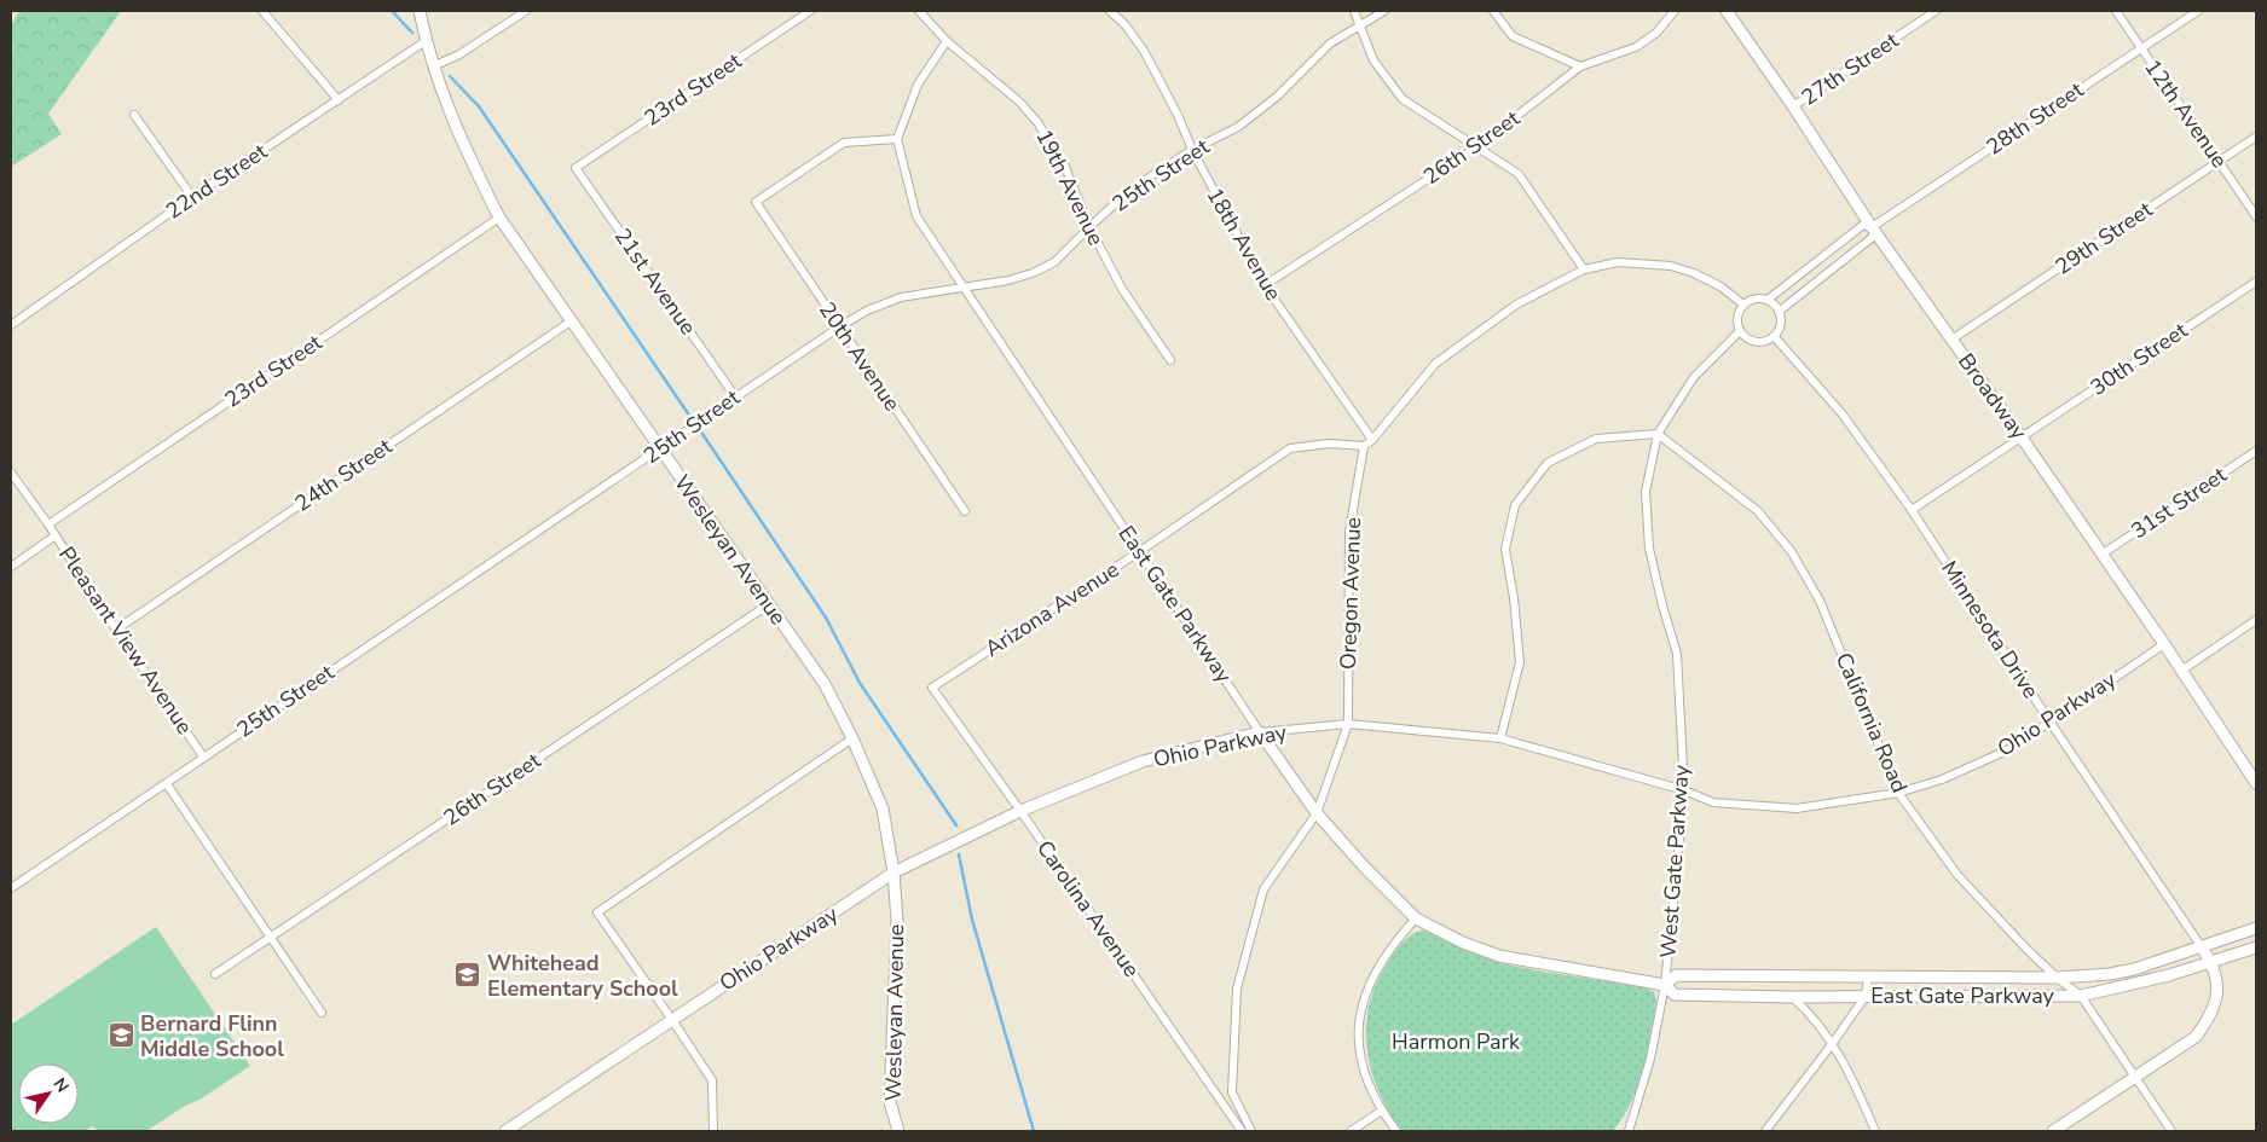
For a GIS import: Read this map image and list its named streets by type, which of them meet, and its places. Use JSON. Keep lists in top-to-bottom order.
{
  "streets": {
    "street": [
      "27th Street",
      "23rd Street",
      "12th Avenue",
      "28th Street",
      "26th Street",
      "25th Street",
      "22nd Street",
      "19th Avenue",
      "29th Street",
      "18th Avenue",
      "21st Avenue",
      "20th Avenue",
      "30th Street",
      "Broadway",
      "24th Street",
      "31st Street",
      "Wesleyan Avenue",
      "Oregon Avenue",
      "East Gate Parkway",
      "Arizona Avenue",
      "Minnesota Drive",
      "Pleasant View Avenue",
      "Ohio Parkway",
      "California Road",
      "West Gate Parkway",
      "Carolina Avenue"
    ]
  },
  "crossings": [
    ["27th Street", "Broadway"],
    ["23rd Street", "21st Avenue"],
    ["23rd Street", "Wesleyan Avenue"],
    ["23rd Street", "Pleasant View Avenue"],
    ["12th Avenue", "28th Street"],
    ["12th Avenue", "29th Street"],
    ["28th Street", "Broadway"],
    ["26th Street", "18th Avenue"],
    ["26th Street", "Wesleyan Avenue"],
    ["25th Street", "19th Avenue"],
    ["25th Street", "18th Avenue"],
    ["25th Street", "21st Avenue"],
    ["25th Street", "20th Avenue"],
    ["25th Street", "Wesleyan Avenue"],
    ["25th Street", "East Gate Parkway"],
    ["25th Street", "Pleasant View Avenue"],
    ["22nd Street", "Wesleyan Avenue"],
    ["29th Street", "Broadway"],
    ["20th Avenue", "East Gate Parkway"],
    ["30th Street", "Broadway"],
    ["30th Street", "Minnesota Drive"],
    ["Broadway", "31st Street"],
    ["Broadway", "Ohio Parkway"],
    ["24th Street", "Wesleyan Avenue"],
    ["24th Street", "Pleasant View Avenue"],
    ["Wesleyan Avenue", "Ohio Parkway"],
    ["Oregon Avenue", "East Gate Parkway"],
    ["Oregon Avenue", "Arizona Avenue"],
    ["Oregon Avenue", "Ohio Parkway"],
    ["East Gate Parkway", "Arizona Avenue"],
    ["East Gate Parkway", "Minnesota Drive"],
    ["East Gate Parkway", "Ohio Parkway"],
    ["East Gate Parkway", "California Road"],
    ["East Gate Parkway", "West Gate Parkway"],
    ["Arizona Avenue", "Carolina Avenue"],
    ["Minnesota Drive", "Ohio Parkway"],
    ["Minnesota Drive", "California Road"],
    ["Minnesota Drive", "West Gate Parkway"],
    ["Ohio Parkway", "California Road"],
    ["Ohio Parkway", "West Gate Parkway"],
    ["Ohio Parkway", "Carolina Avenue"],
    ["California Road", "West Gate Parkway"]
  ],
  "parks": ["Harmon Park"],
  "places": {
    "school or university": ["Whitehead Elementary School", "Bernard Flinn Middle School"]
  },
  "north": "top right"
}
